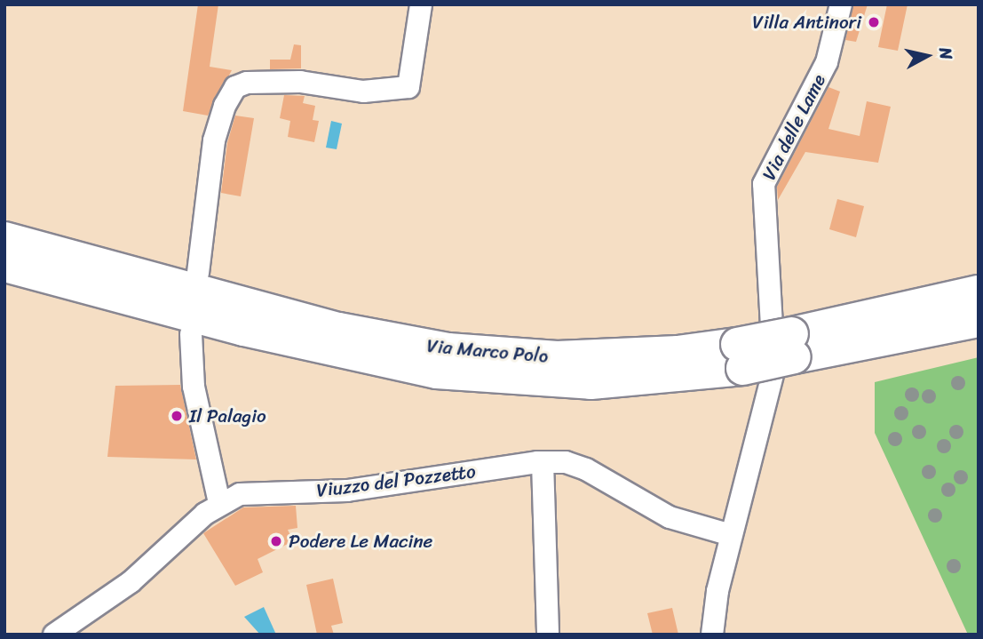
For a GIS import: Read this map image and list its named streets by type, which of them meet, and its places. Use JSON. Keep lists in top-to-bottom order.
{
  "streets": {
    "highway": ["Via Marco Polo"],
    "street": ["Via delle Lame", "Viuzzo del Pozzetto"]
  },
  "crossings": [
    ["Via delle Lame", "Via Marco Polo"],
    ["Via delle Lame", "Viuzzo del Pozzetto"]
  ],
  "places": ["Villa Antinori", "Il Palagio", "Podere Le Macine"],
  "north": "right"
}
